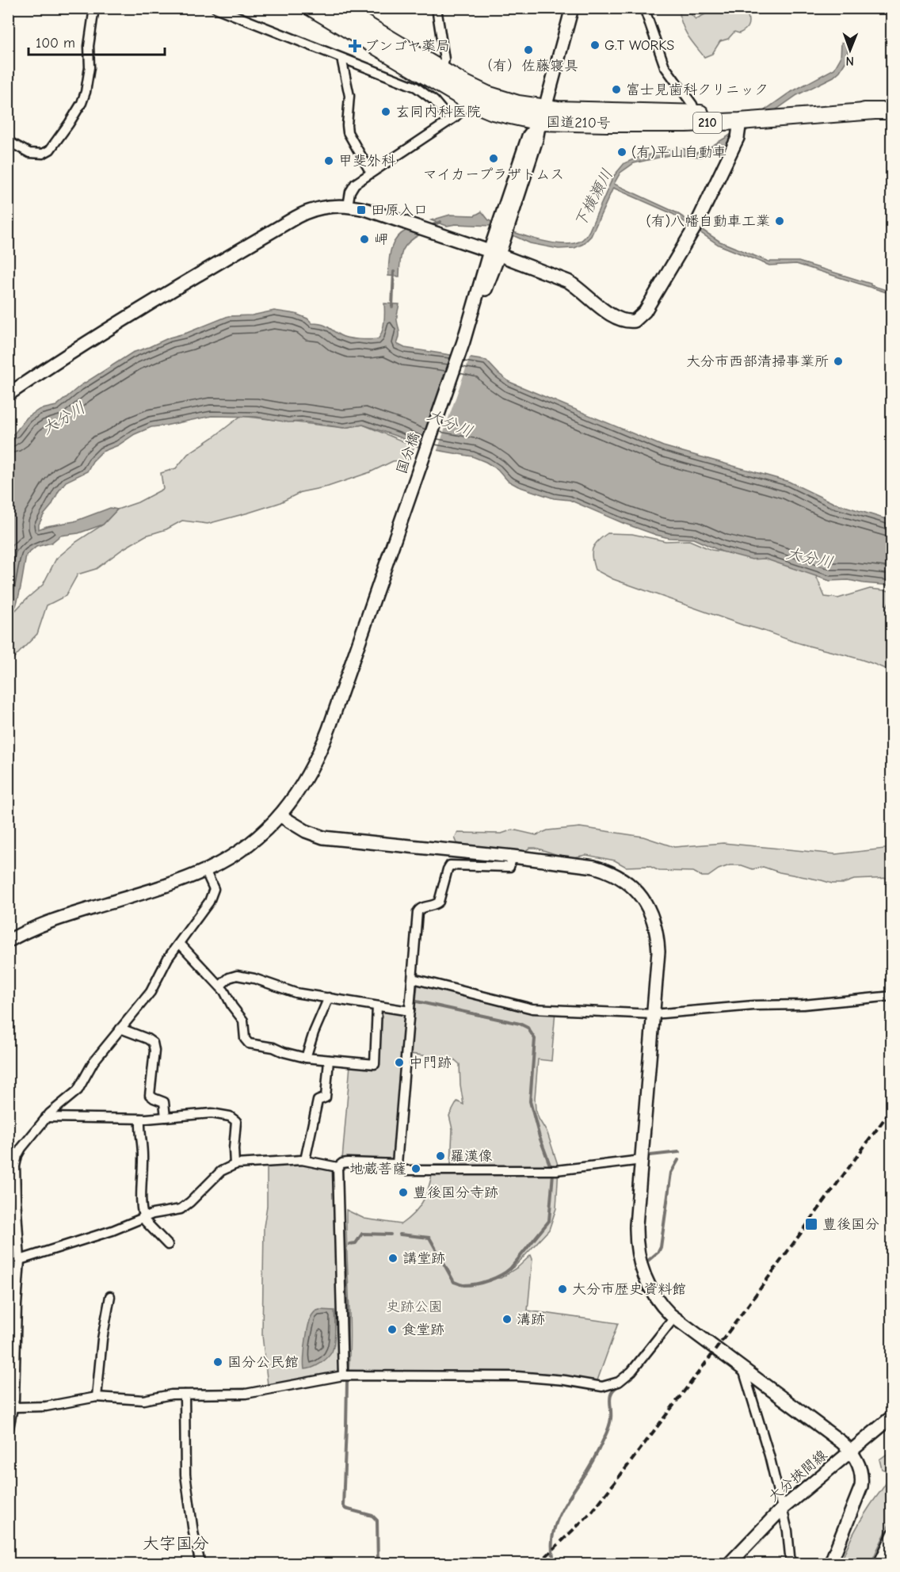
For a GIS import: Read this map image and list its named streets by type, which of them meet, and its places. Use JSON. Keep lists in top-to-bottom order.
{
  "streets": {
    "highway": ["国道210号", "210"],
    "street": ["国分橋", "大分挾間線"]
  },
  "crossings": [
    ["国道210号", "国分橋"]
  ],
  "districts": ["大字国分"],
  "water": ["下横瀬川", "大分川"],
  "parks": ["史跡公園"],
  "places": {
    "other": [
      "G.T WORKS",
      "（有）佐藤寝具",
      "富士見歯科クリニック",
      "玄同内科医院",
      "(有)平山自動車",
      "マイカープラザトムス",
      "甲斐外科",
      "(有)八幡自動車工業",
      "岬",
      "大分市西部清掃事業所",
      "中門跡",
      "羅漢像",
      "地蔵菩薩",
      "豊後国分寺跡",
      "講堂跡",
      "大分市歴史資料館",
      "溝跡",
      "食堂跡",
      "国分公民館"
    ],
    "health": ["ブンゴヤ薬局"],
    "transit": ["田原入口", "豊後国分"]
  },
  "scale_bar": "100 m",
  "north": "bottom"
}
